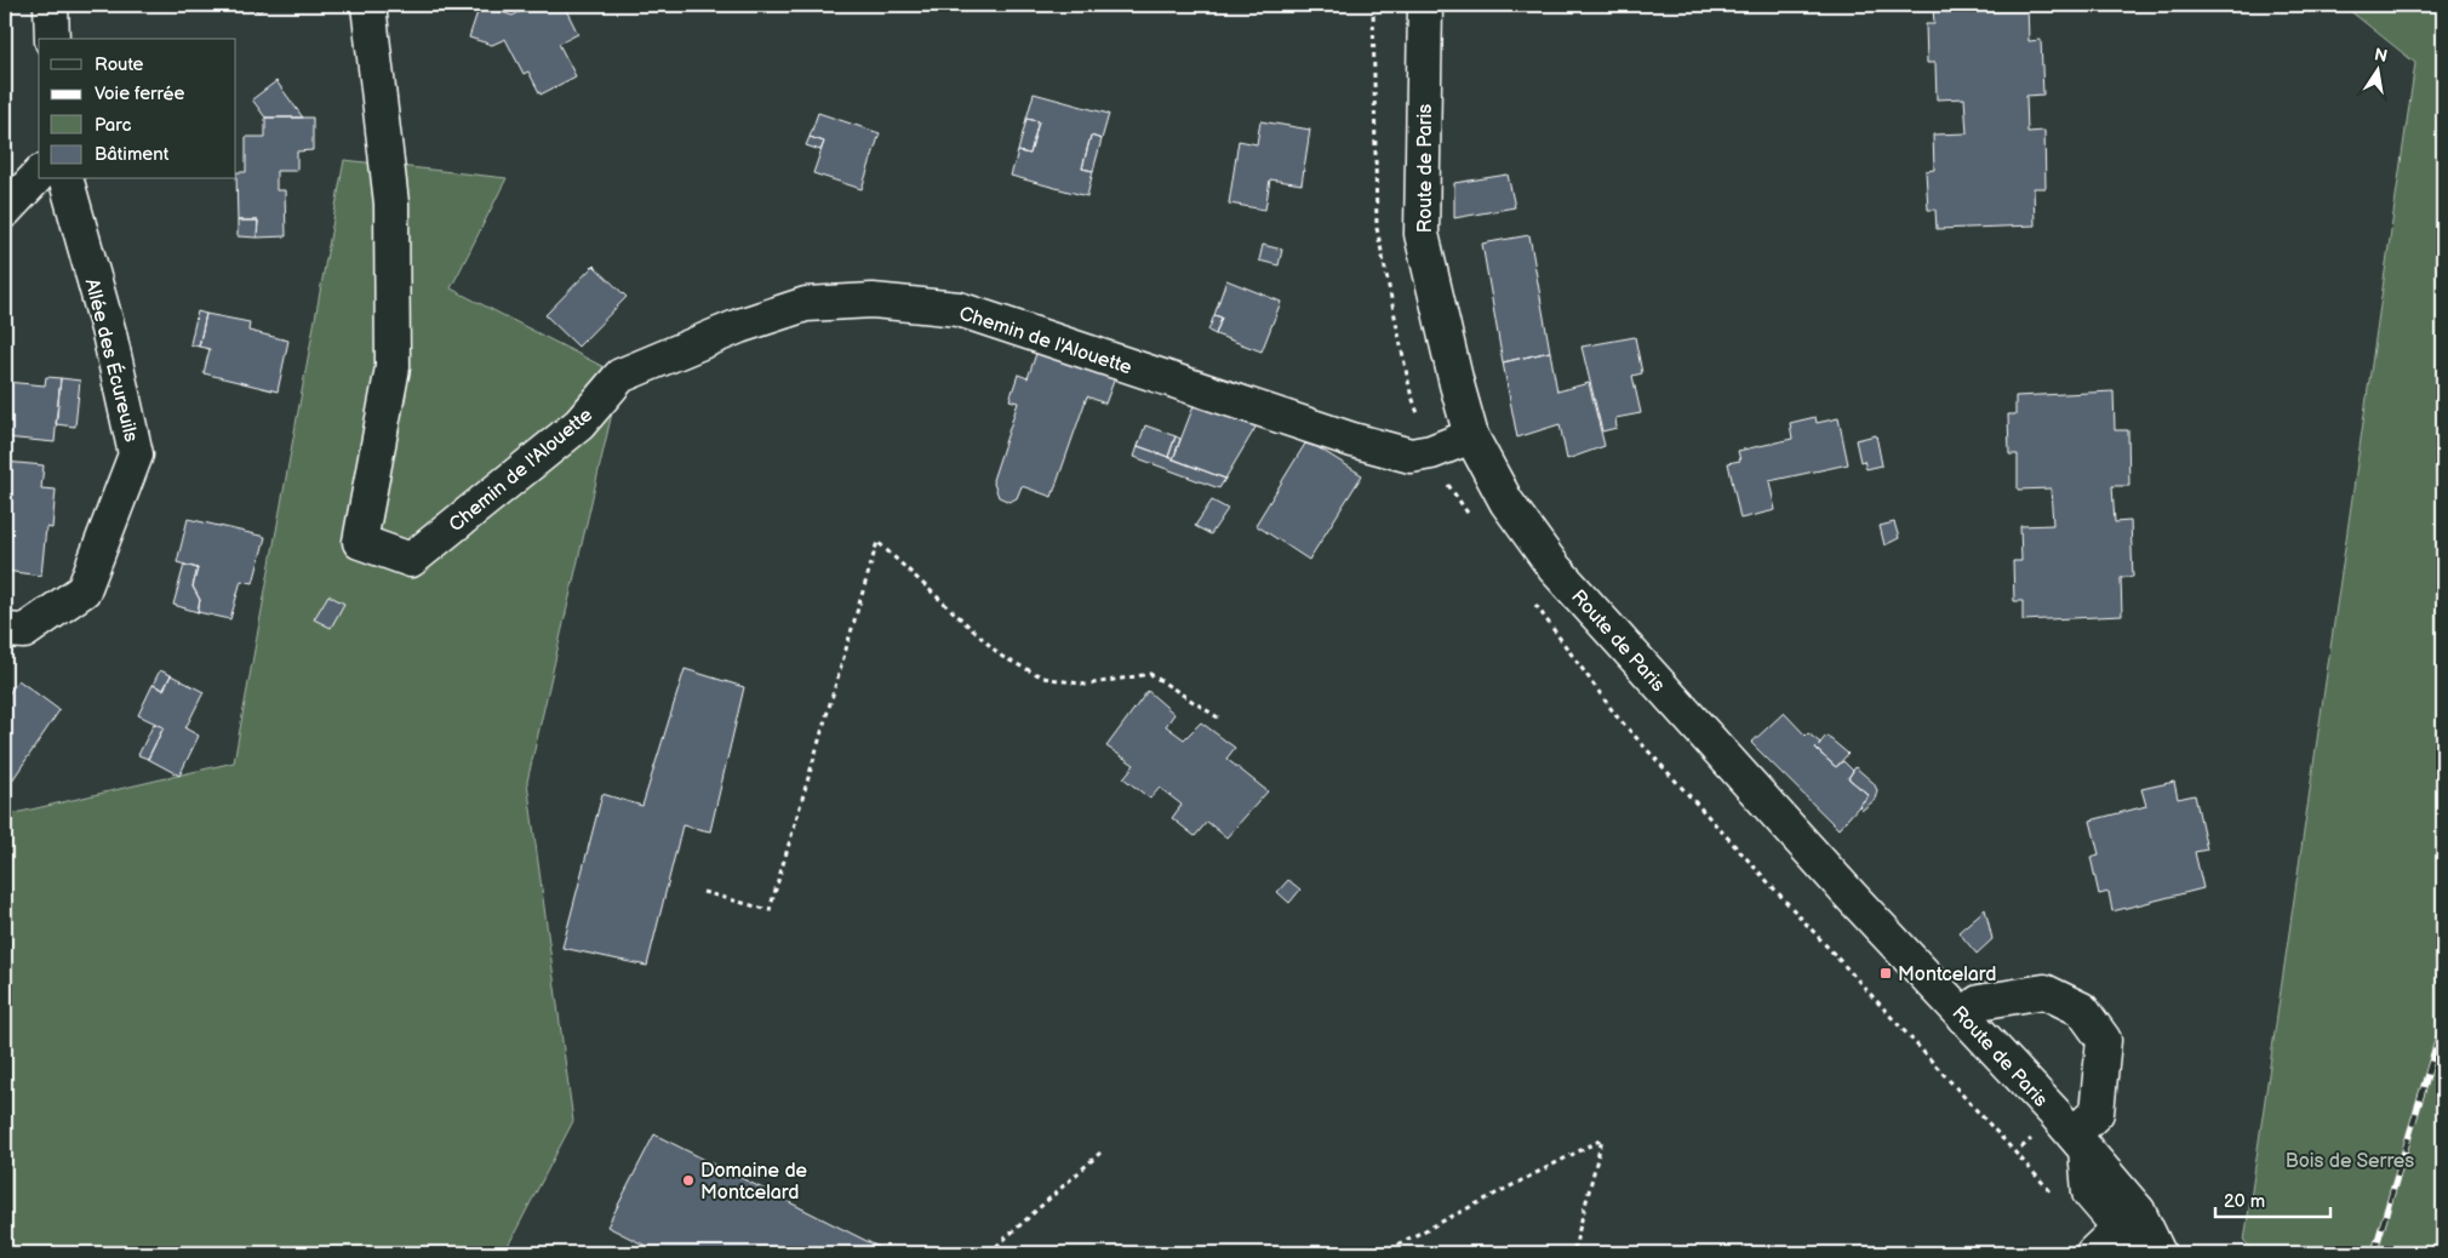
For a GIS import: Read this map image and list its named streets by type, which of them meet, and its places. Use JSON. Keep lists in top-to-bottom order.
{
  "streets": {
    "street": ["Route de Paris", "Chemin de l'Alouette", "Allée des Écureuils"]
  },
  "crossings": [
    ["Route de Paris", "Chemin de l'Alouette"]
  ],
  "parks": ["Bois de Serres"],
  "places": {
    "transit": ["Montcelard"],
    "other": ["Domaine de Montcelard"]
  },
  "legend": [
    "Route",
    "Voie ferrée",
    "Parc",
    "Bâtiment"
  ],
  "scale_bar": "20 m",
  "north": "top"
}
